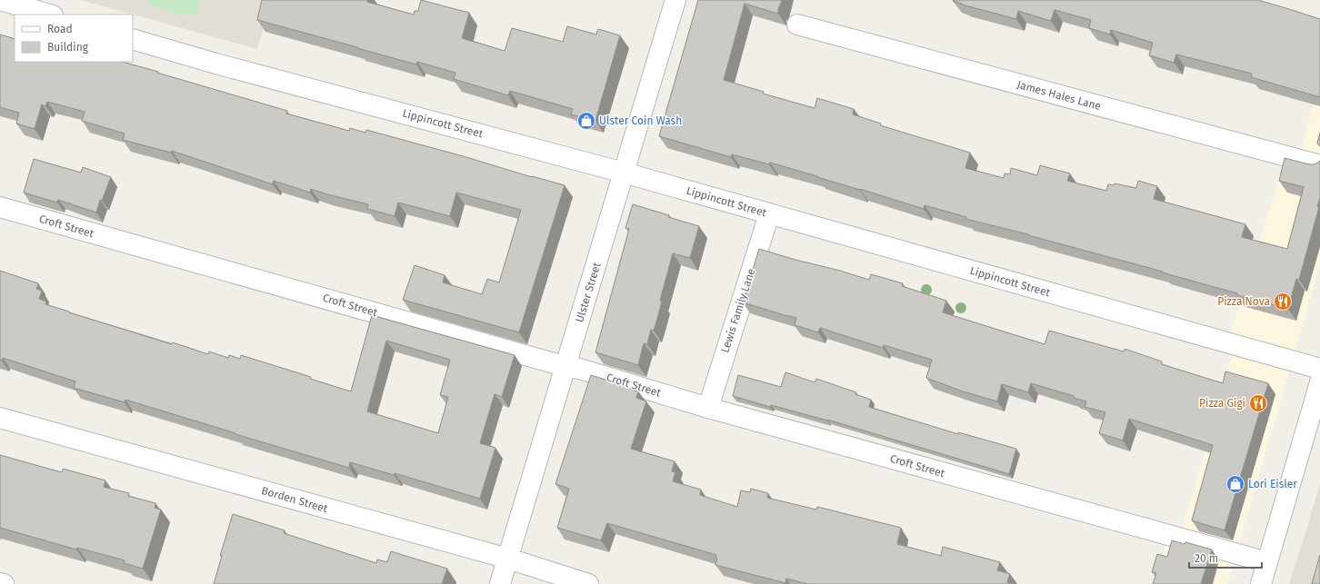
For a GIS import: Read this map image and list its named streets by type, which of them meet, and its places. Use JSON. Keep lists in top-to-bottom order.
{
  "streets": {
    "street": [
      "James Hales Lane",
      "Lippincott Street",
      "Croft Street",
      "Ulster Street",
      "Lewis Family Lane",
      "Borden Street"
    ]
  },
  "crossings": [
    ["Lippincott Street", "Ulster Street"],
    ["Lippincott Street", "Lewis Family Lane"],
    ["Croft Street", "Ulster Street"],
    ["Croft Street", "Lewis Family Lane"],
    ["Ulster Street", "Borden Street"]
  ],
  "places": {
    "shop": ["Ulster Coin Wash", "Lori Eisler"],
    "restaurant": ["Pizza Nova", "Pizza Gigi"]
  },
  "legend": ["Road", "Building"],
  "scale_bar": "20 m"
}
